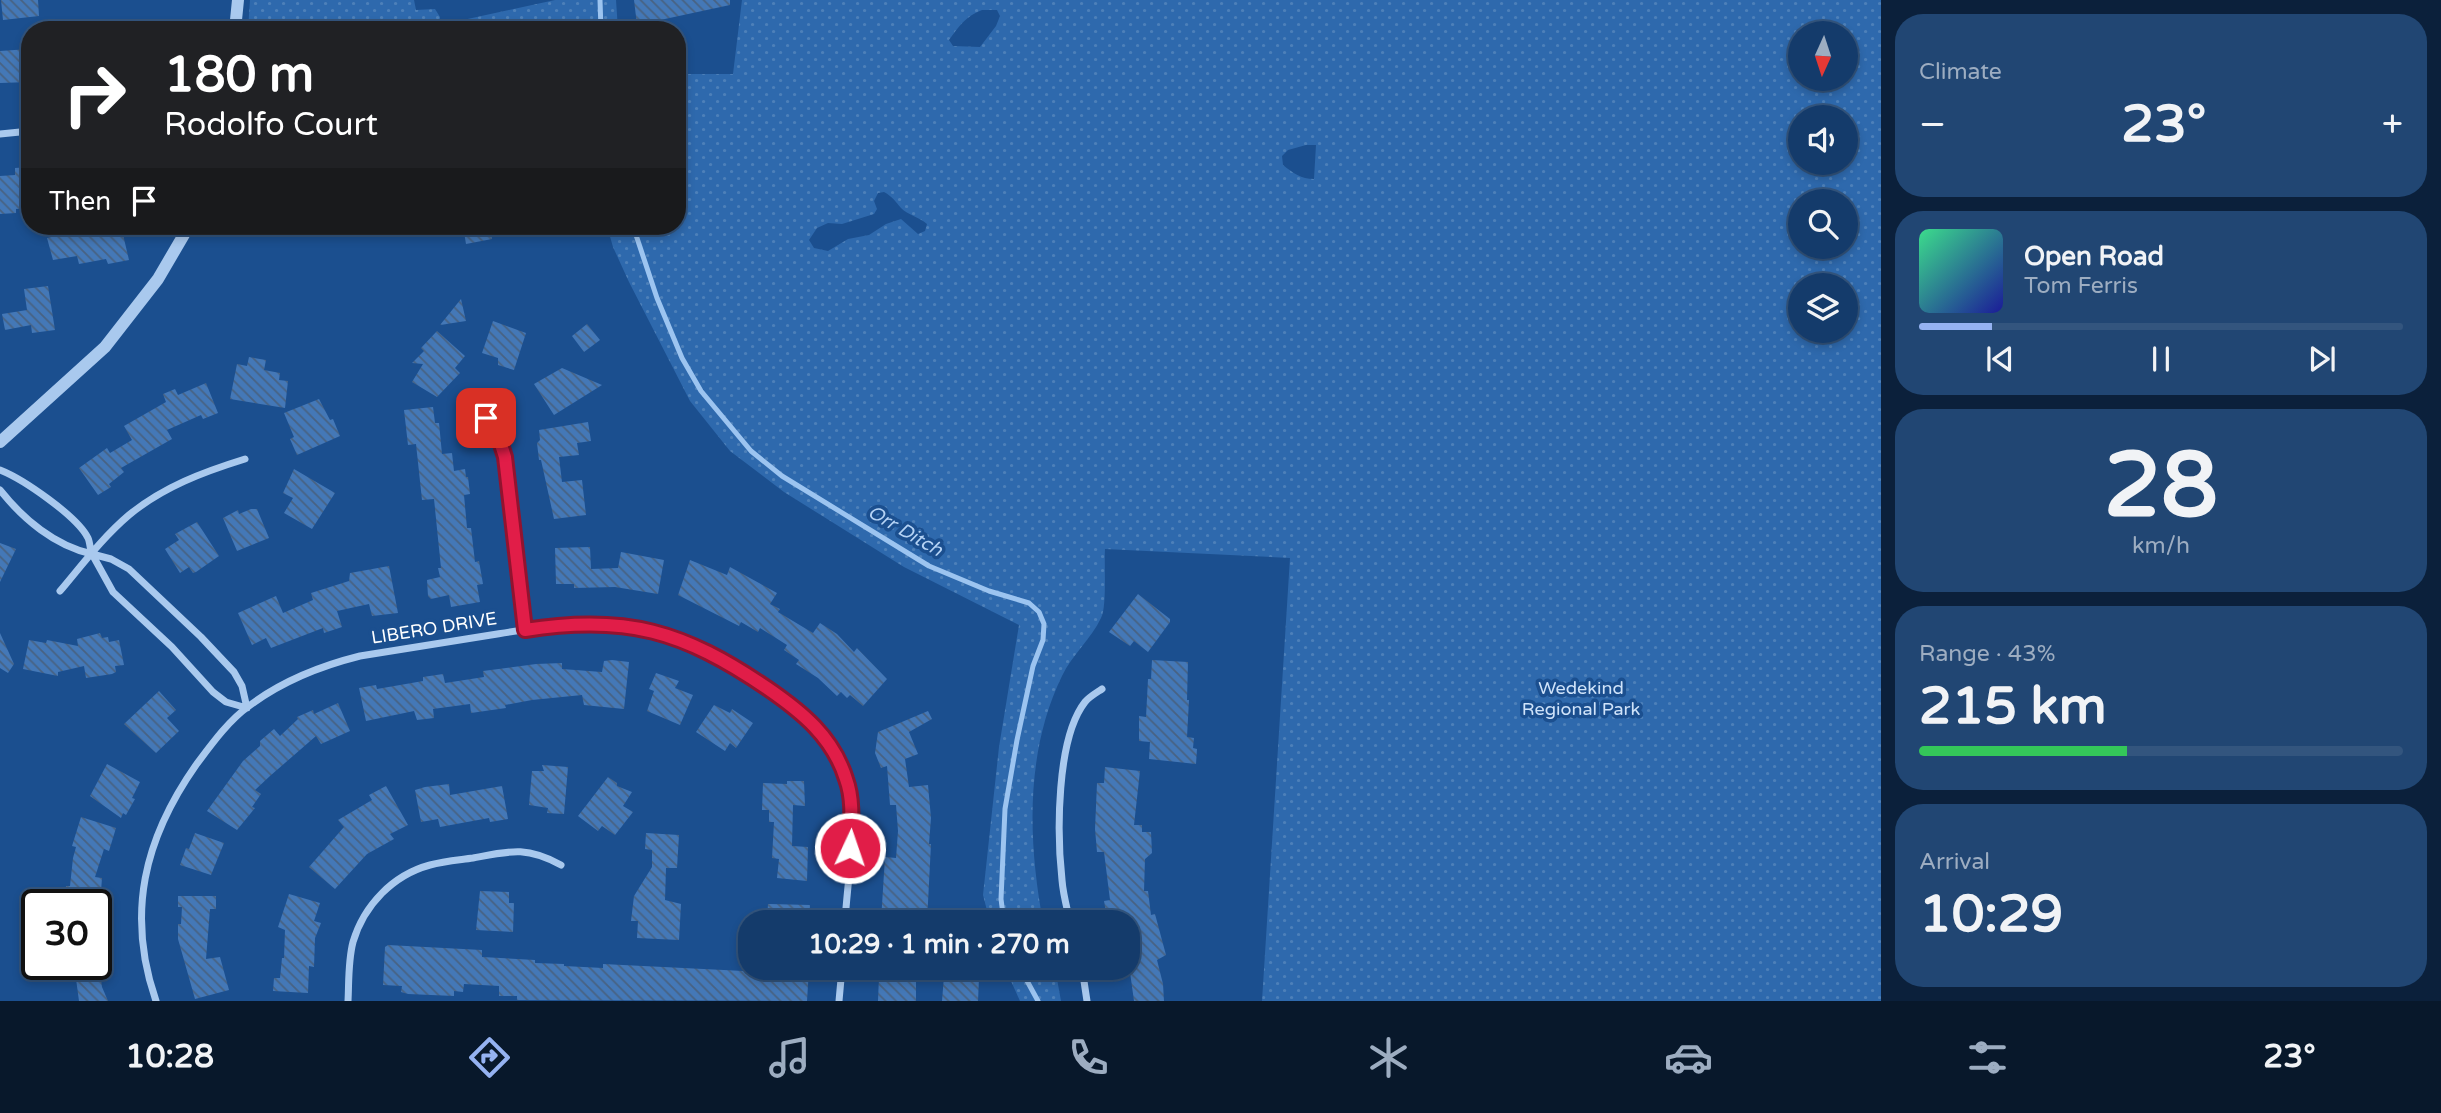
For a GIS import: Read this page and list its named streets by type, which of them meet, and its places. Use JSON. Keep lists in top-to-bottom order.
{
  "streets": {
    "street": ["LIBERO DRIVE"]
  },
  "water": ["Orr Ditch"],
  "parks": ["Wedekind Regional Park"],
  "north": "bottom",
  "page": {
    "tile": [
      "Climate",
      ["28", "km/h"],
      ["Range · 43%", "215 km"],
      ["Arrival", "10:29"]
    ],
    "turn": ["180 m", "Rodolfo Court"],
    "heat": ["−", "23°", "+"],
    "then": "Then",
    "song": ["Open Road", "Tom Ferris"],
    "limit": "30",
    "trip": "10:29 · 1 min · 270 m",
    "tabs": ["10:28", "23°"]
  }
}
